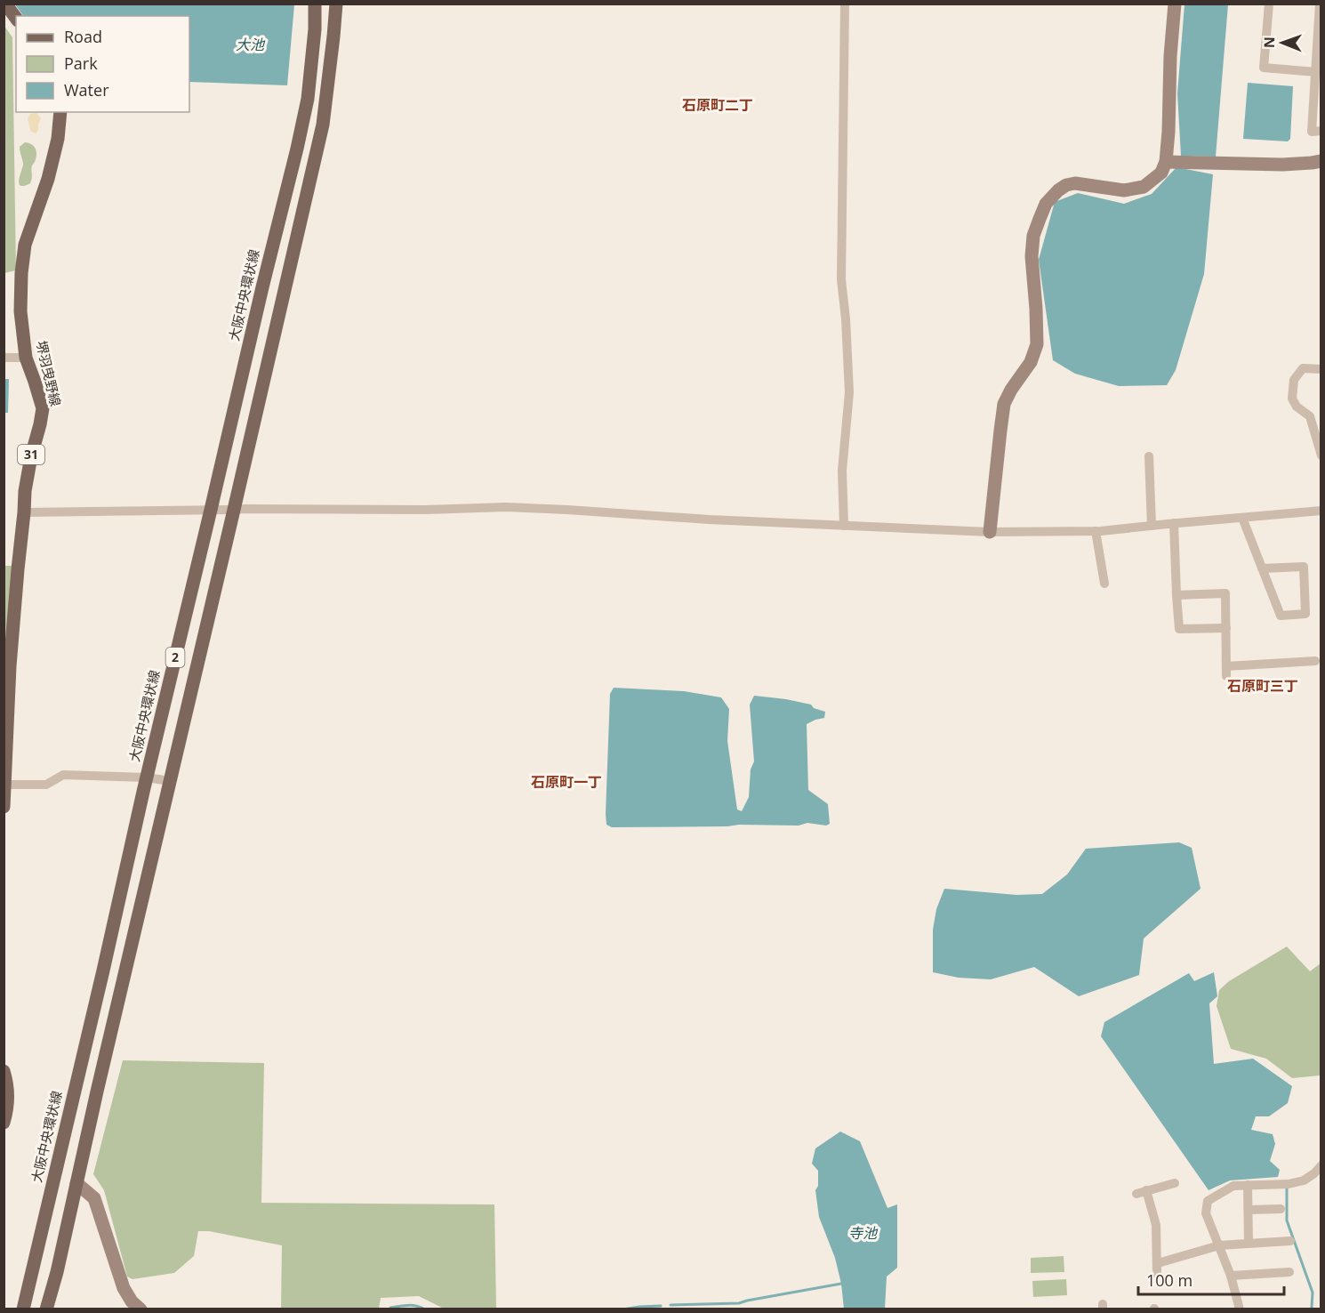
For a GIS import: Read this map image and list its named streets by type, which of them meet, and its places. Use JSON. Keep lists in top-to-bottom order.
{
  "streets": {
    "main road": [
      "大阪中央環状線",
      "堺羽曳野線",
      "31",
      "2"
    ]
  },
  "districts": ["石原町二丁", "石原町三丁", "石原町一丁"],
  "water": ["大池", "寺池"],
  "legend": ["Road", "Park", "Water"],
  "scale_bar": "100 m",
  "north": "left"
}
